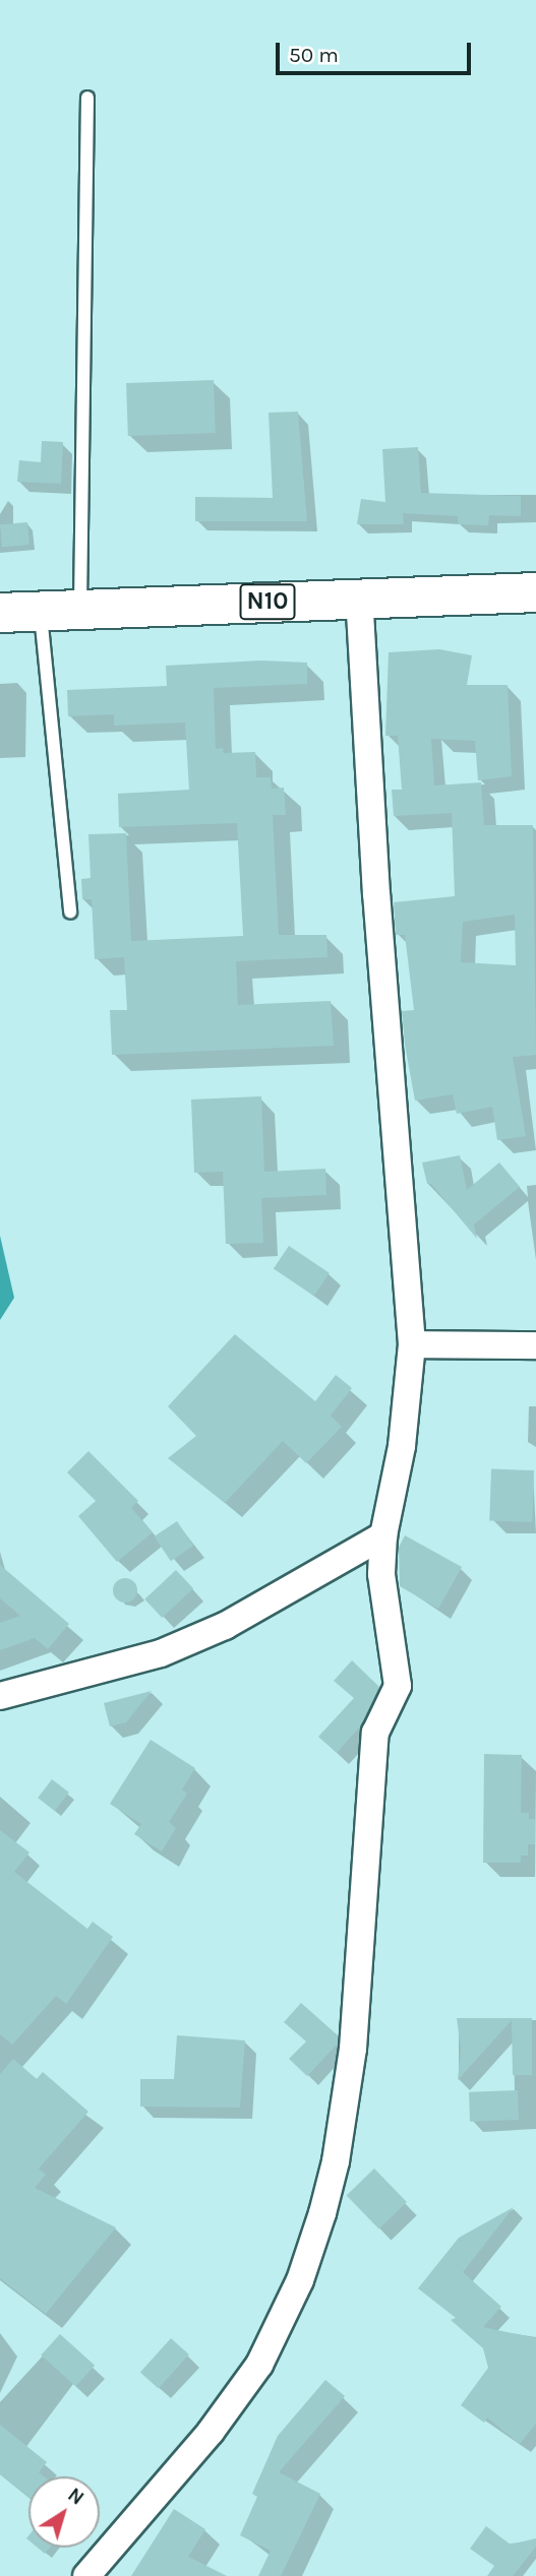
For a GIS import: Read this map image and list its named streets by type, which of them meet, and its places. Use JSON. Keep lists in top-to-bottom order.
{
  "streets": {
    "highway": ["N10"]
  },
  "scale_bar": "50 m",
  "north": "top right"
}
